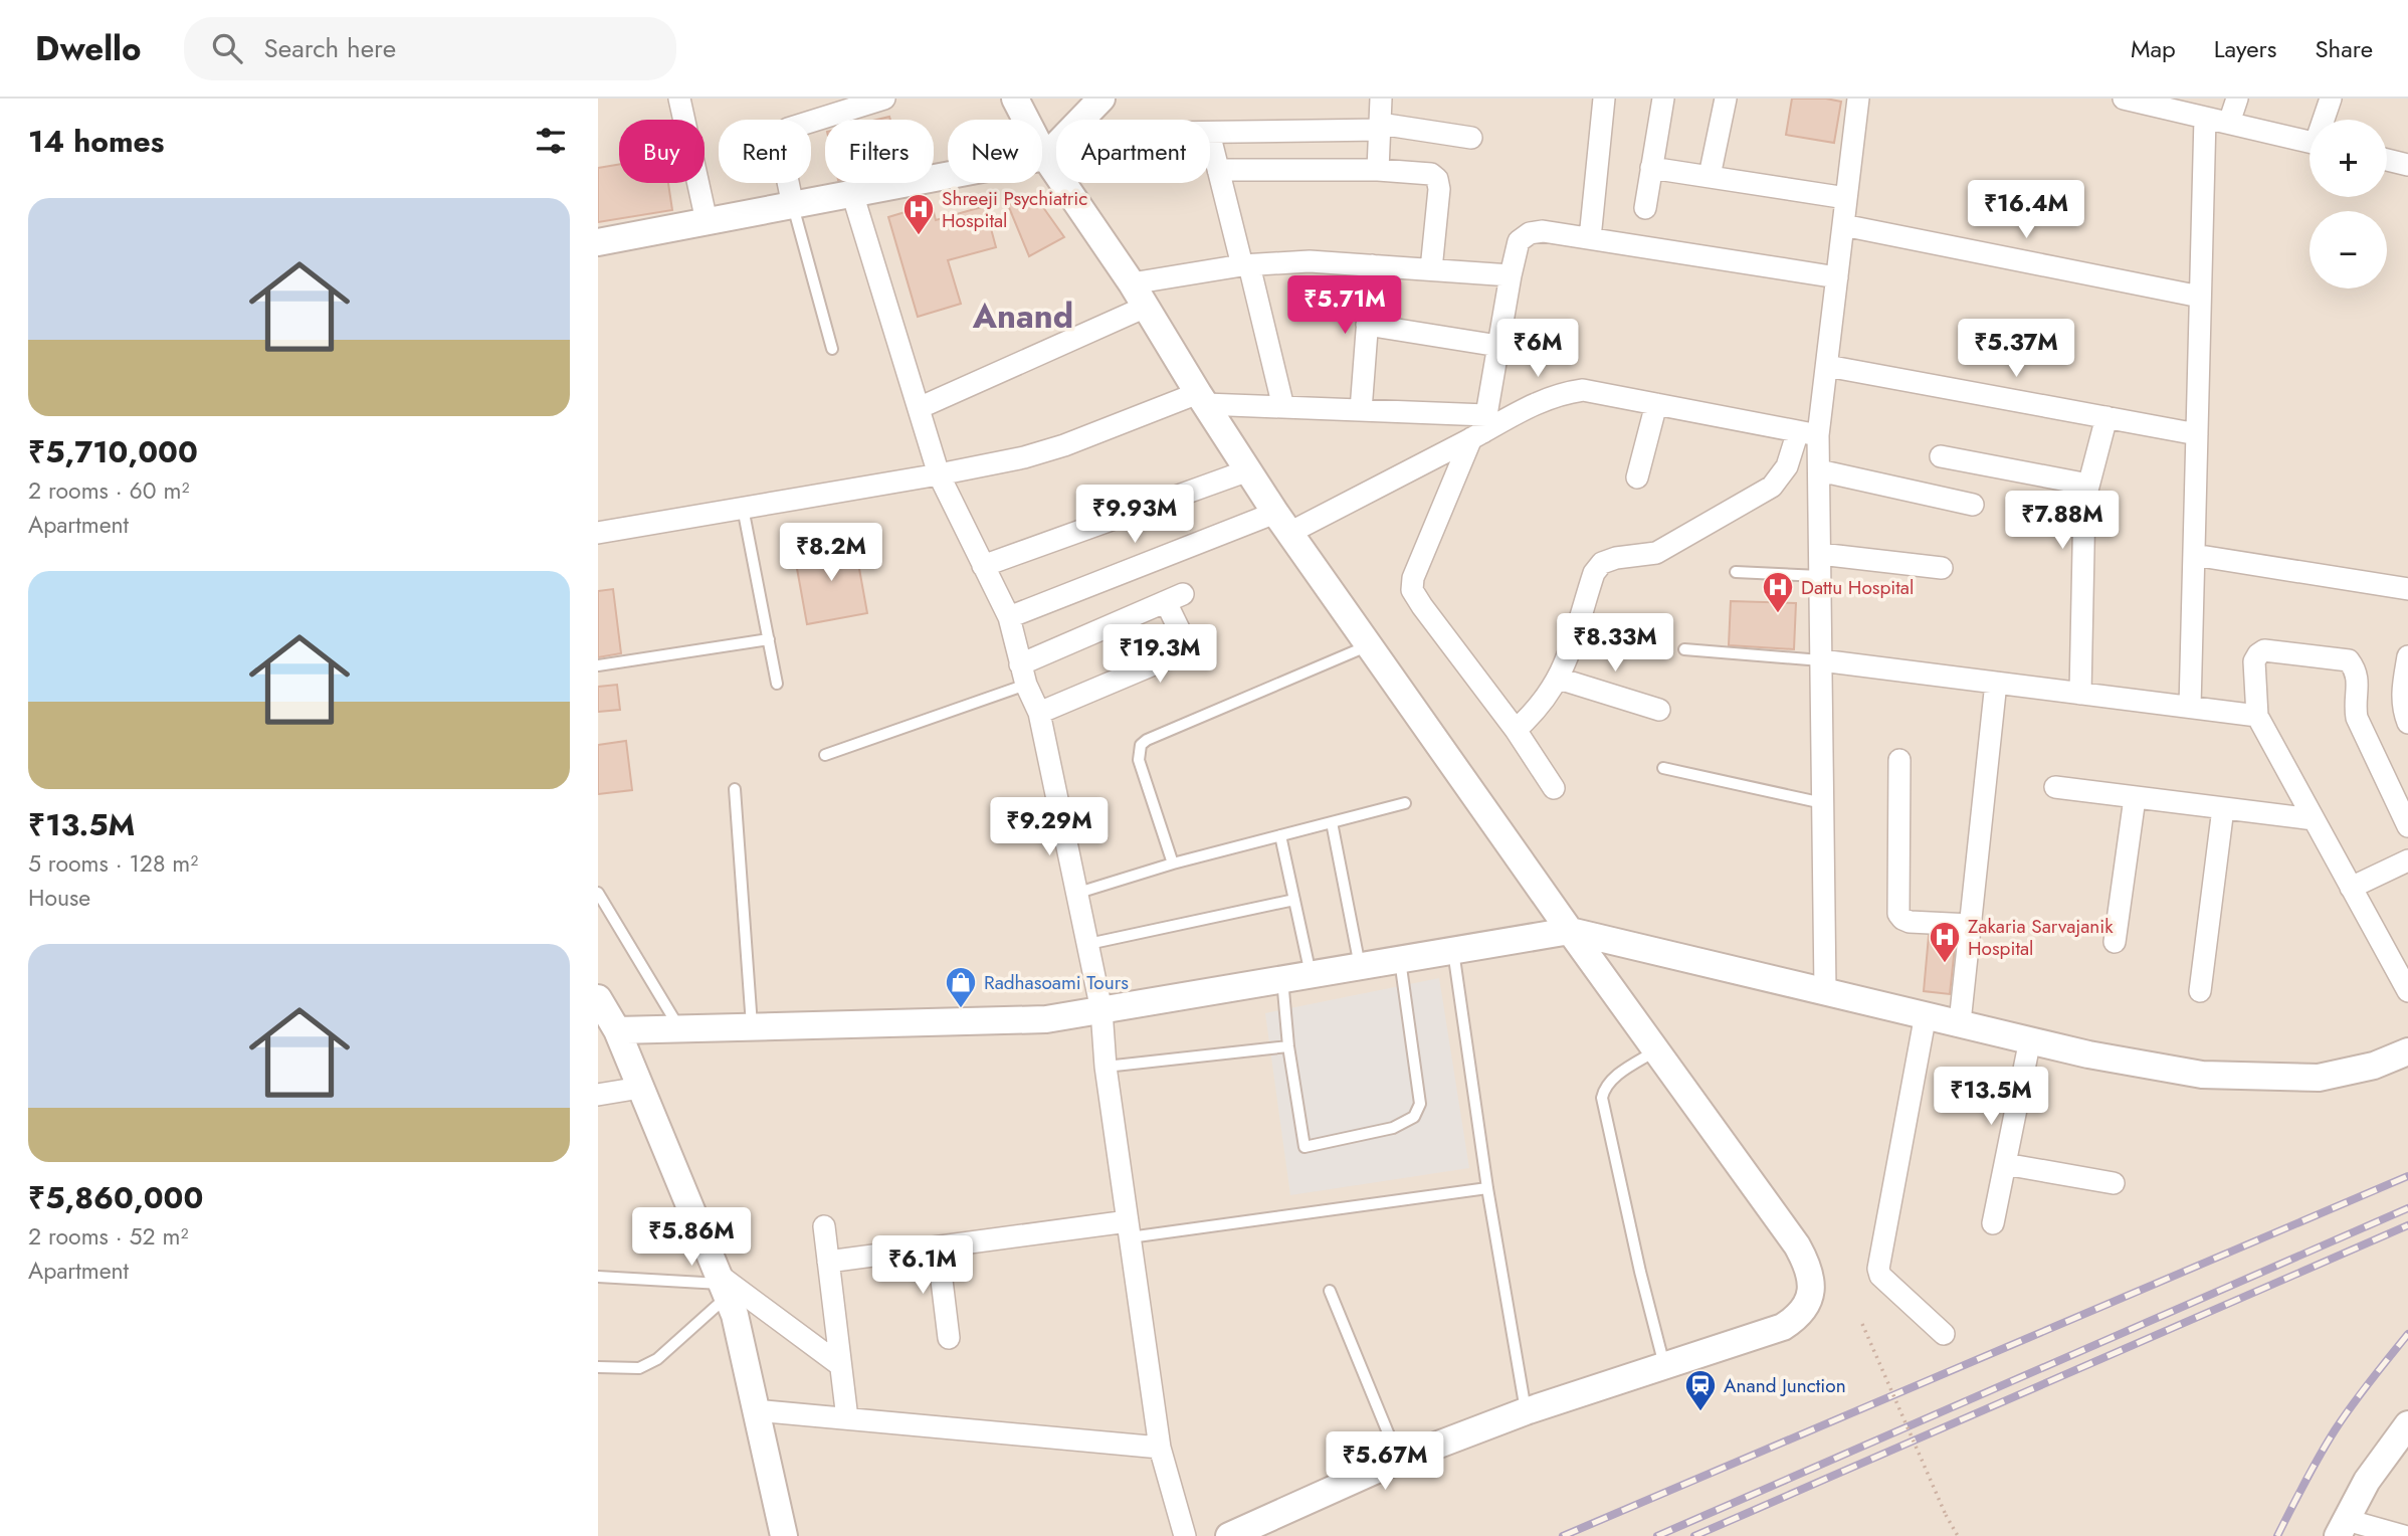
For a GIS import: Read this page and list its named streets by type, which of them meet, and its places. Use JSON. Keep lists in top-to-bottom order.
{
  "districts": ["Anand"],
  "places": {
    "hospital": ["Shreeji Psychiatric Hospital", "Dattu Hospital", "Zakaria Sarvajanik Hospital"],
    "shop": ["Radhasoami Tours"],
    "station": ["Anand Junction"]
  },
  "page": {
    "header": "Dwello",
    "search": "Search here",
    "nav": ["Map", "Layers", "Share"],
    "heading": "14 homes",
    "map_buttons": ["+", "−"],
    "chip": [
      "Buy",
      "Rent",
      "Filters",
      "New",
      "Apartment"
    ],
    "price": [
      "₹16.4M",
      "₹5.71M",
      "₹6M",
      "₹5.37M",
      "₹9.93M",
      "₹7.88M",
      "₹8.2M",
      "₹8.33M",
      "₹19.3M",
      "₹9.29M",
      "₹13.5M",
      "₹5.86M",
      "₹6.1M",
      "₹5.67M"
    ],
    "list": [
      {
        "name": "₹5,710,000",
        "note": "2 rooms · 60 m² · Apartment"
      },
      {
        "name": "₹13.5M",
        "note": "5 rooms · 128 m² · House"
      },
      {
        "name": "₹5,860,000",
        "note": "2 rooms · 52 m² · Apartment"
      }
    ]
  }
}
